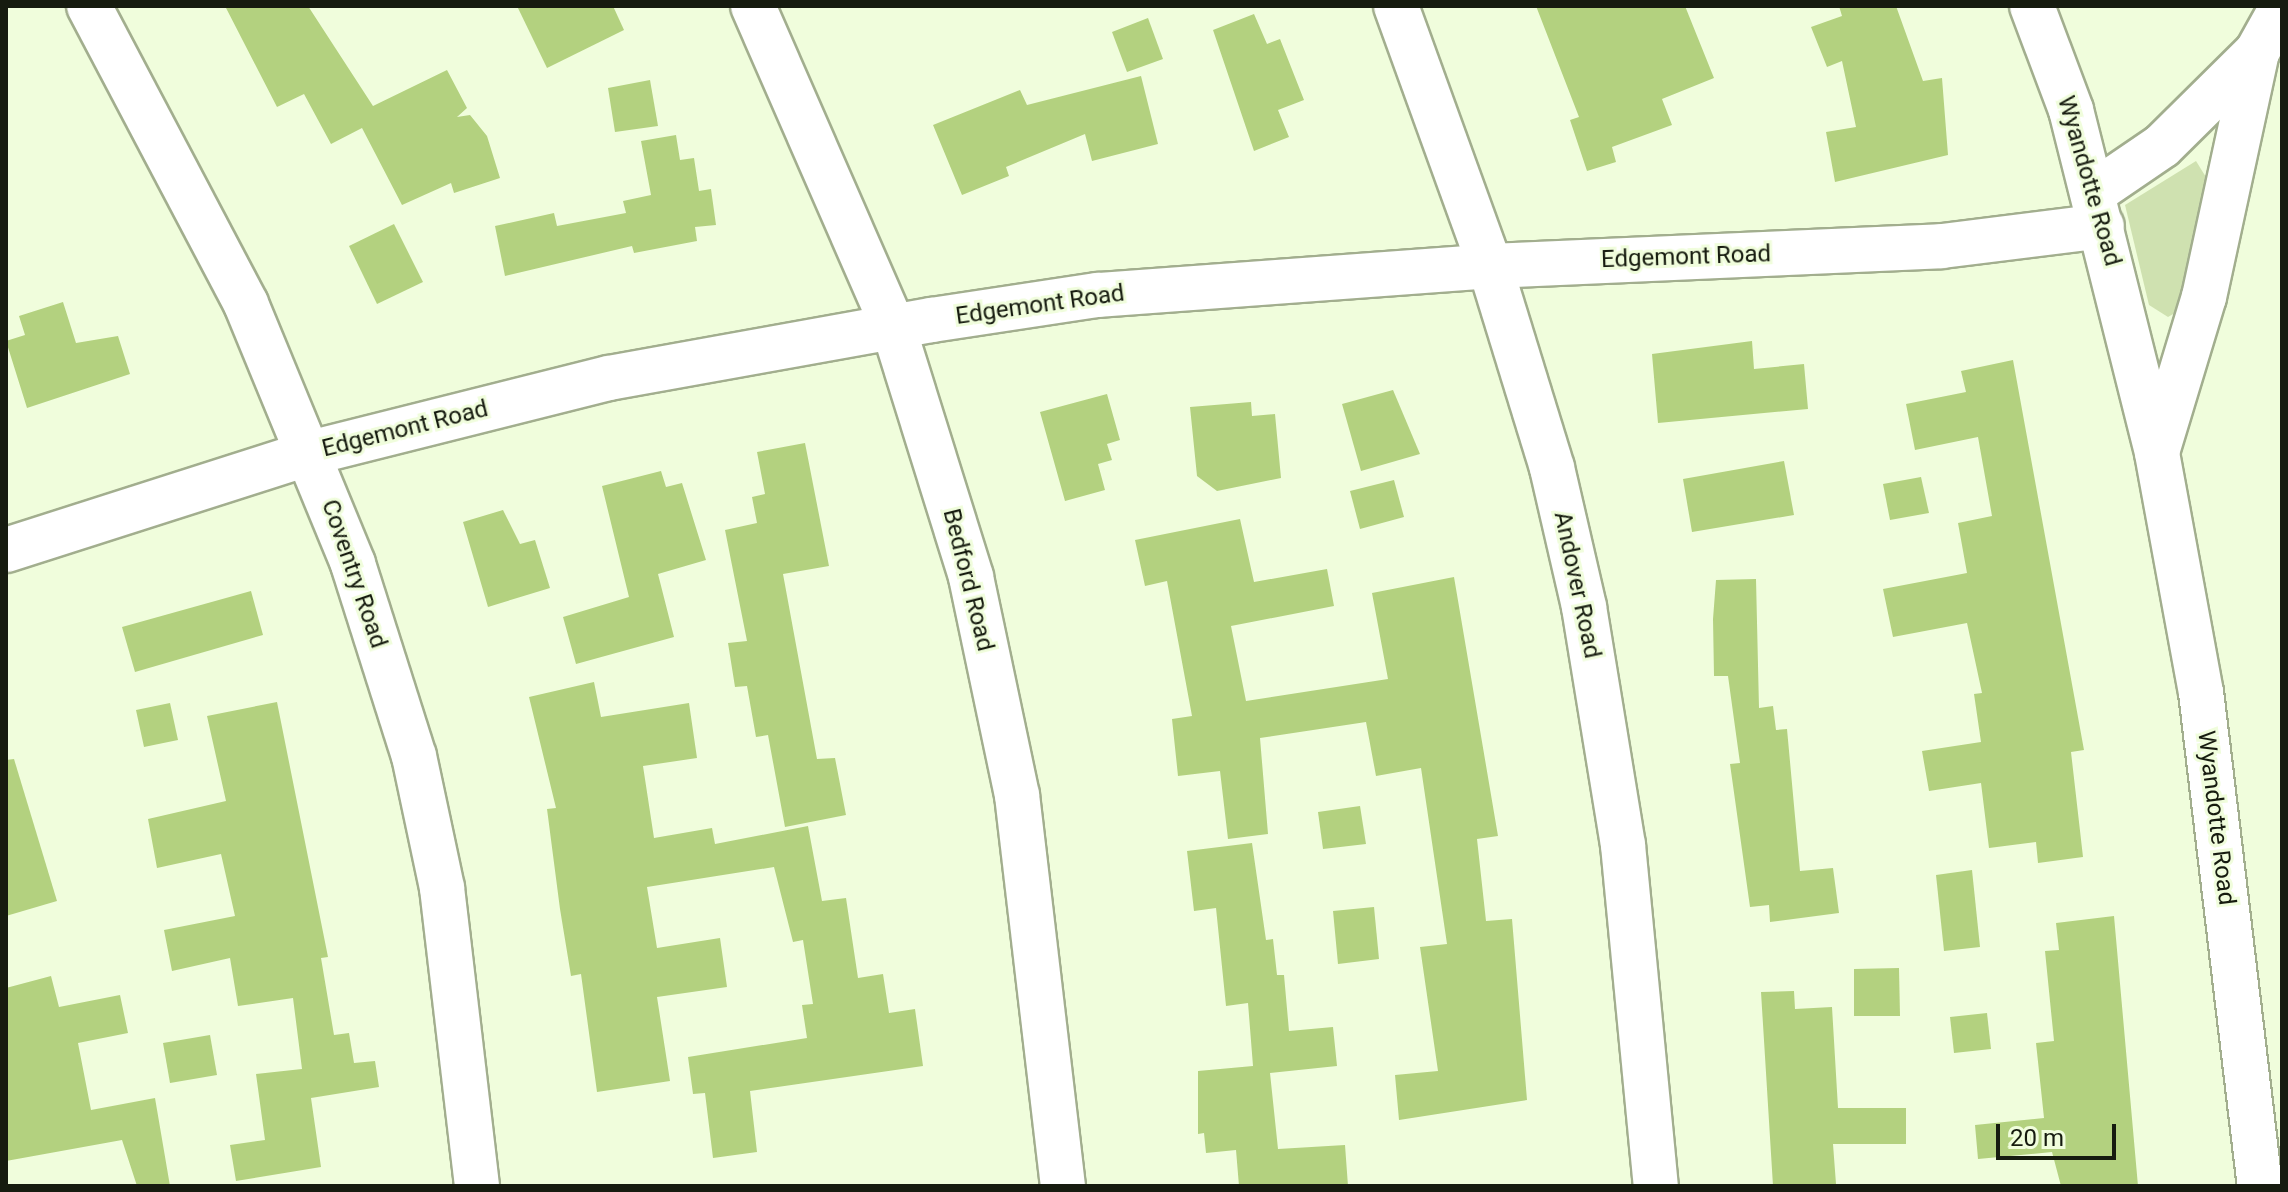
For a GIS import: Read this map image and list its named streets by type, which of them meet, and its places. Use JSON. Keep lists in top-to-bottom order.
{
  "streets": {
    "street": [
      "Wyandotte Road",
      "Edgemont Road",
      "Coventry Road",
      "Bedford Road",
      "Andover Road"
    ]
  },
  "crossings": [
    ["Wyandotte Road", "Edgemont Road"],
    ["Edgemont Road", "Coventry Road"],
    ["Edgemont Road", "Bedford Road"],
    ["Edgemont Road", "Andover Road"]
  ],
  "scale_bar": "20 m"
}
